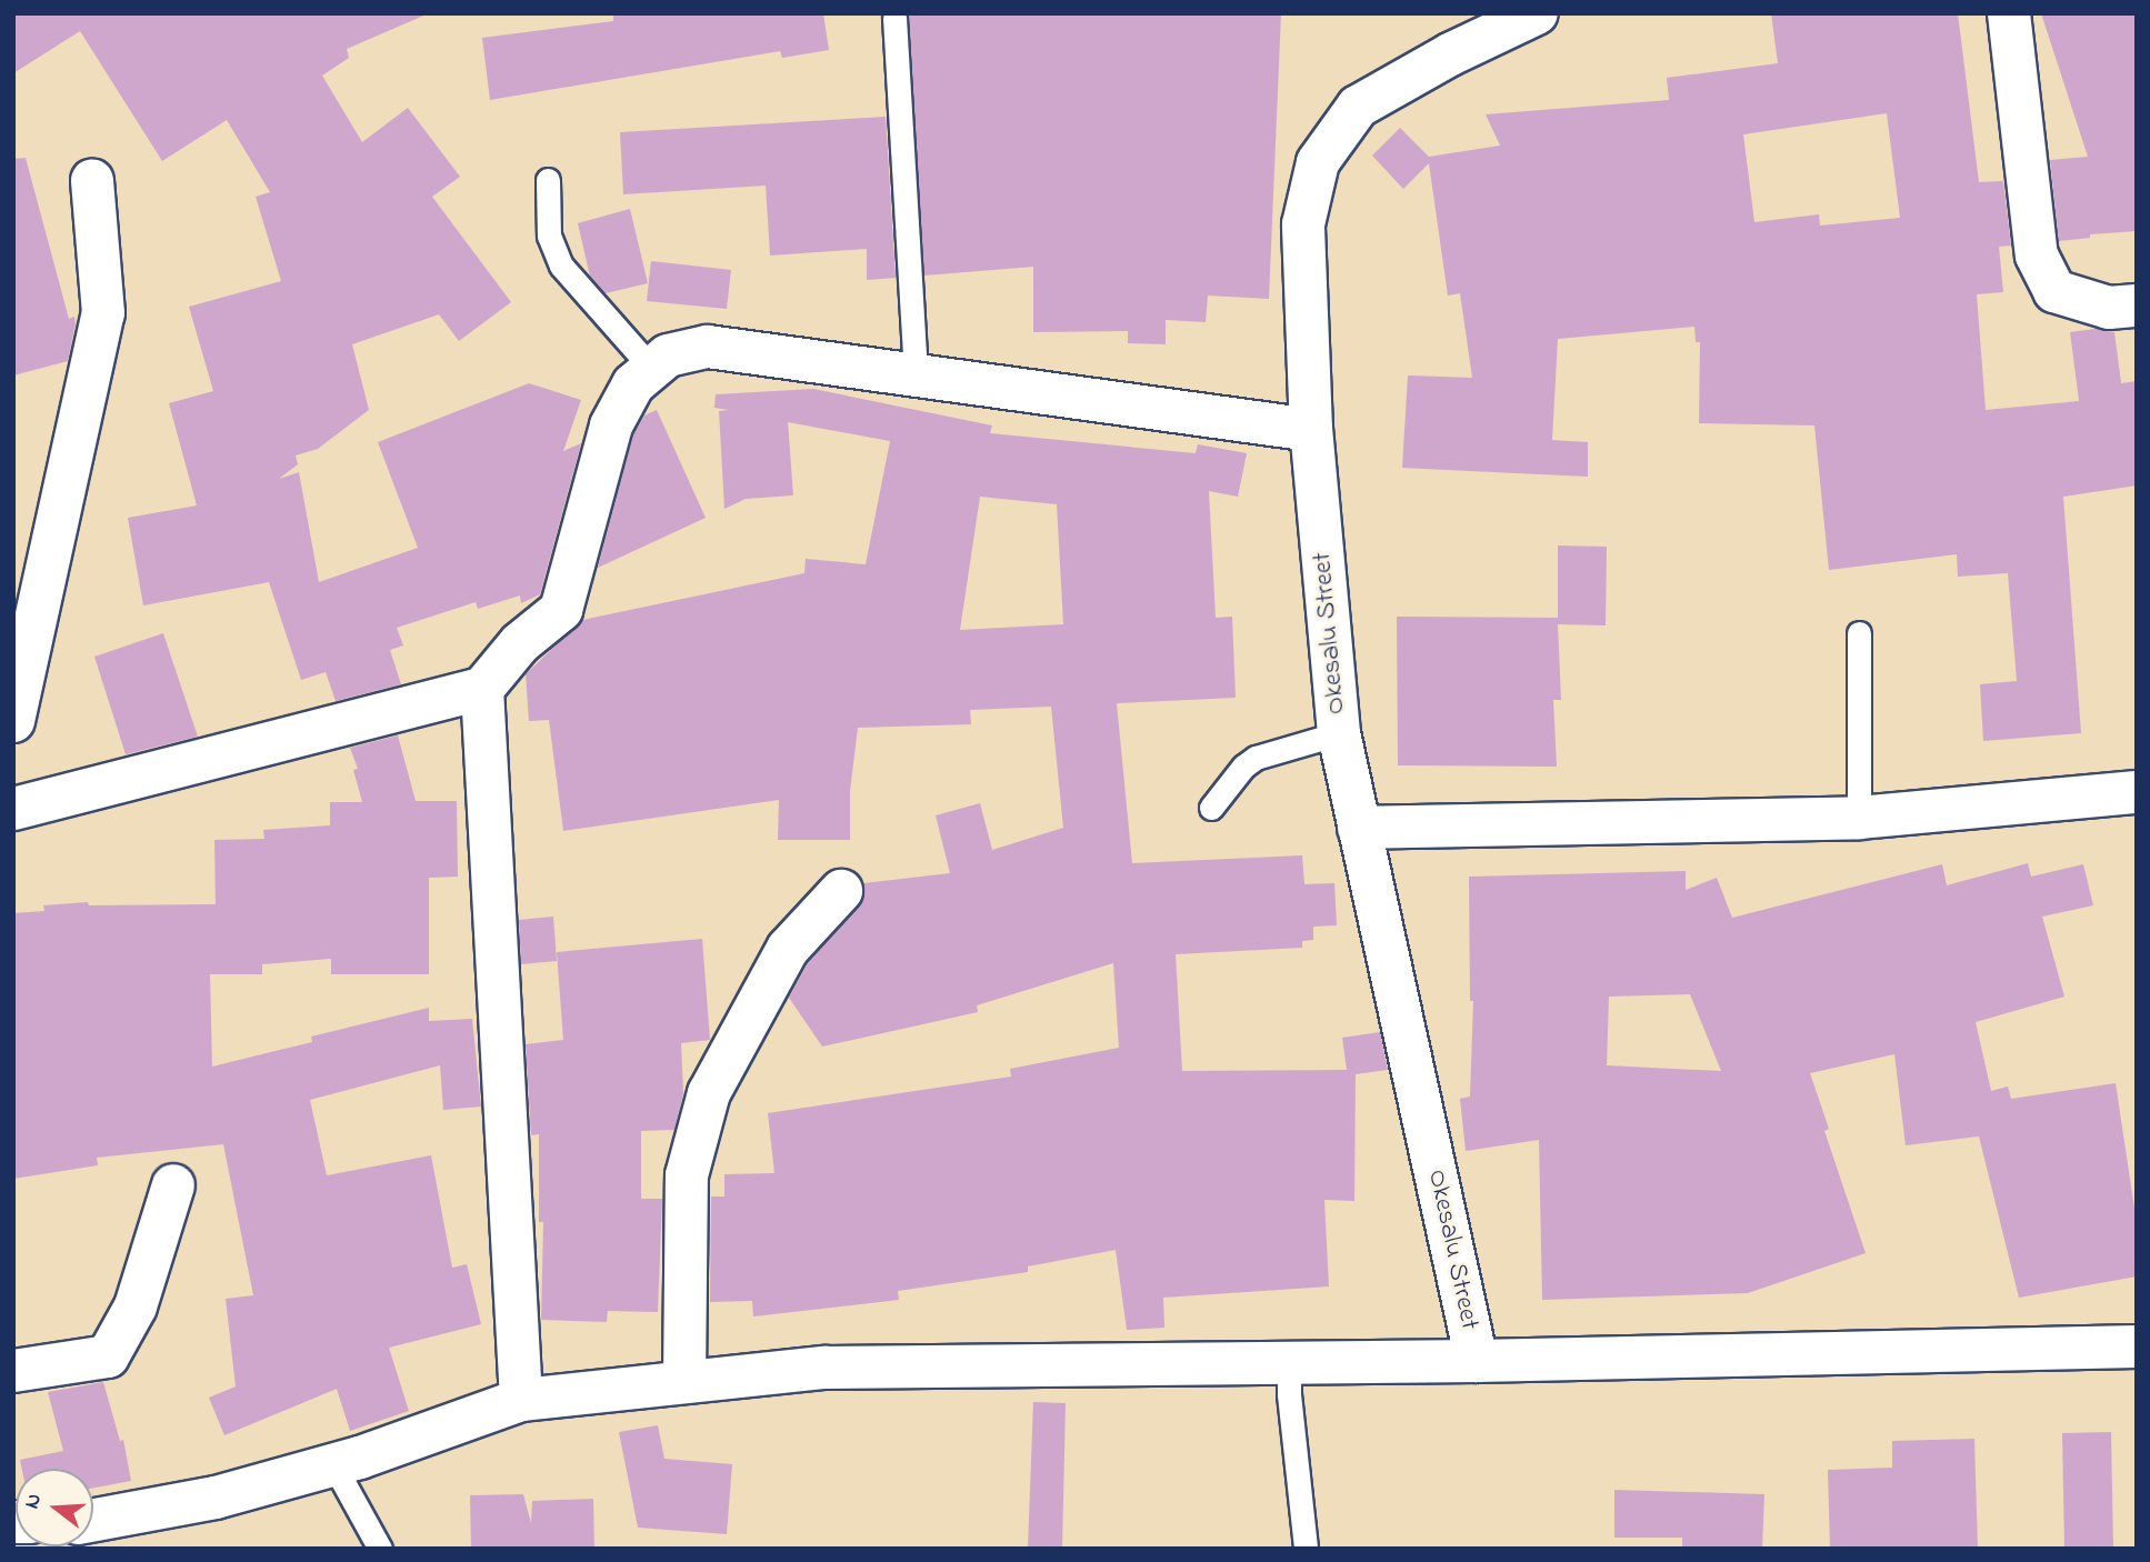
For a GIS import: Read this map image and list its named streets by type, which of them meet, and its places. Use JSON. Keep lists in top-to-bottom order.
{
  "streets": {
    "street": ["Okesalu Street"]
  },
  "north": "left"
}
